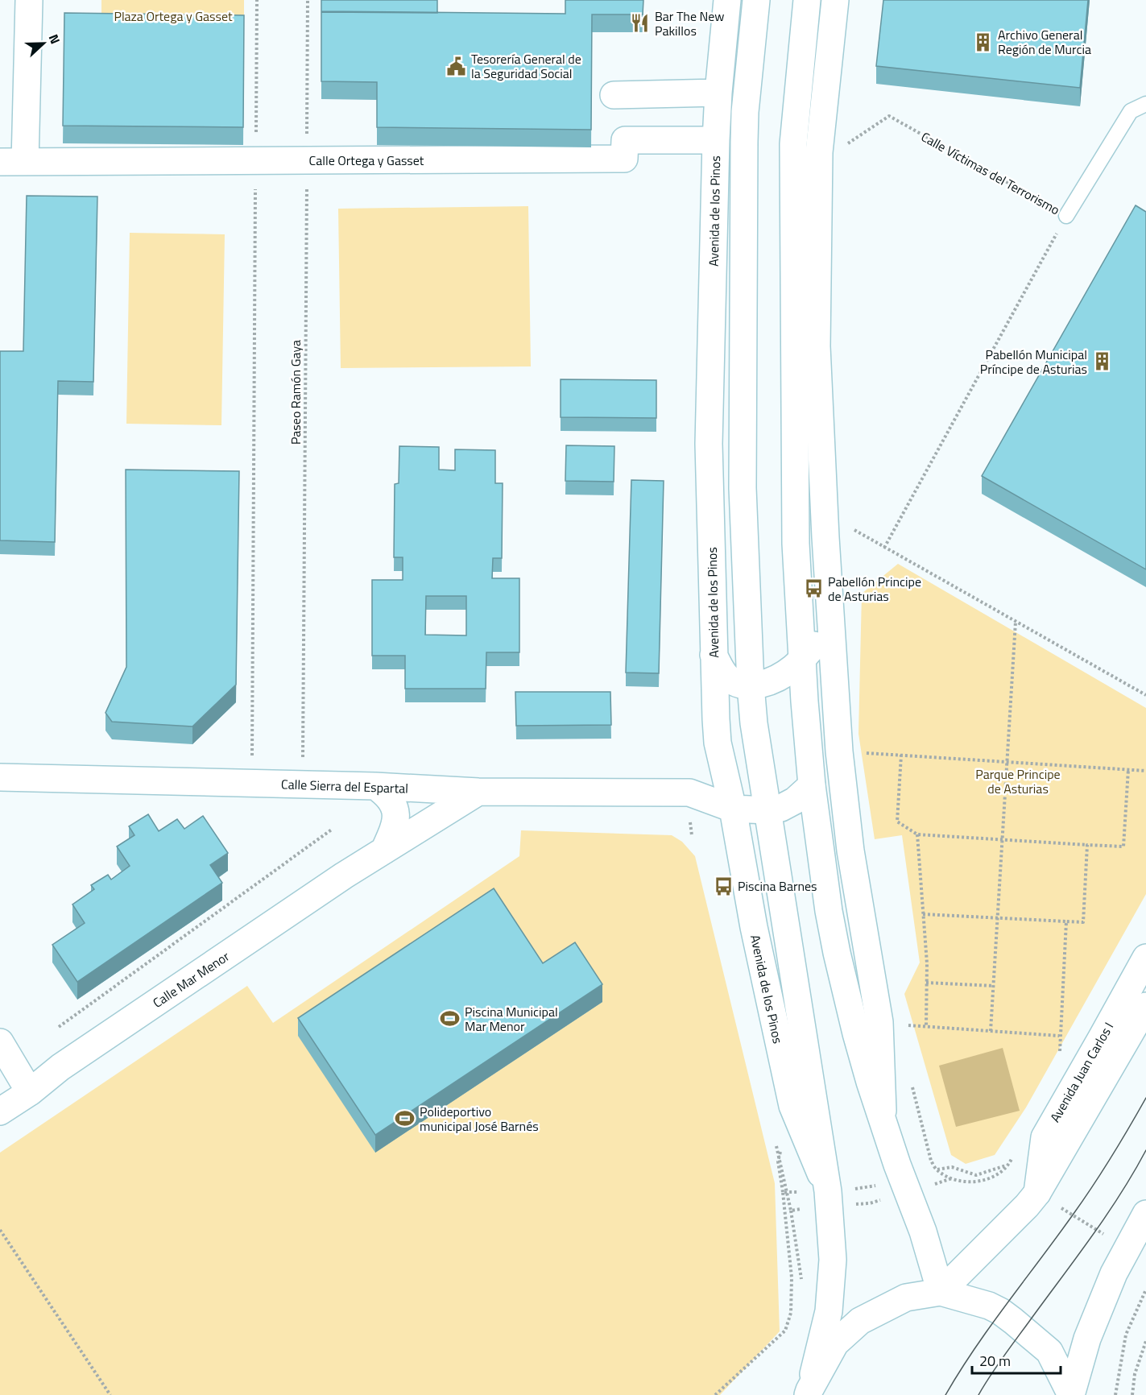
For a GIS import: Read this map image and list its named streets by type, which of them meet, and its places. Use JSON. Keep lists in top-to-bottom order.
{
  "streets": {
    "street": [
      "Calle Ortega y Gasset",
      "Avenida de los Pinos",
      "Calle Sierra del Espartal",
      "Calle Mar Menor",
      "Avenida Juan Carlos I"
    ],
    "lane": ["Calle Víctimas del Terrorismo"],
    "path": ["Paseo Ramón Gaya"]
  },
  "crossings": [
    ["Calle Ortega y Gasset", "Avenida de los Pinos"],
    ["Calle Ortega y Gasset", "Paseo Ramón Gaya"],
    ["Avenida de los Pinos", "Calle Sierra del Espartal"],
    ["Paseo Ramón Gaya", "Calle Sierra del Espartal"],
    ["Calle Sierra del Espartal", "Calle Mar Menor"]
  ],
  "parks": ["Plaza Ortega y Gasset", "Parque Principe de Asturias"],
  "places": {
    "restaurant": ["Bar The New Pakillos"],
    "building": ["Archivo General Región de Murcia", "Pabellón Municipal Príncipe de Asturias"],
    "public building": ["Tesorería General de la Seguridad Social"],
    "bus stop": ["Pabellón Principe de Asturias", "Piscina Barnes"],
    "sports": ["Piscina Municipal Mar Menor", "Polideportivo municipal José Barnés"]
  },
  "scale_bar": "20 m",
  "north": "right"
}
